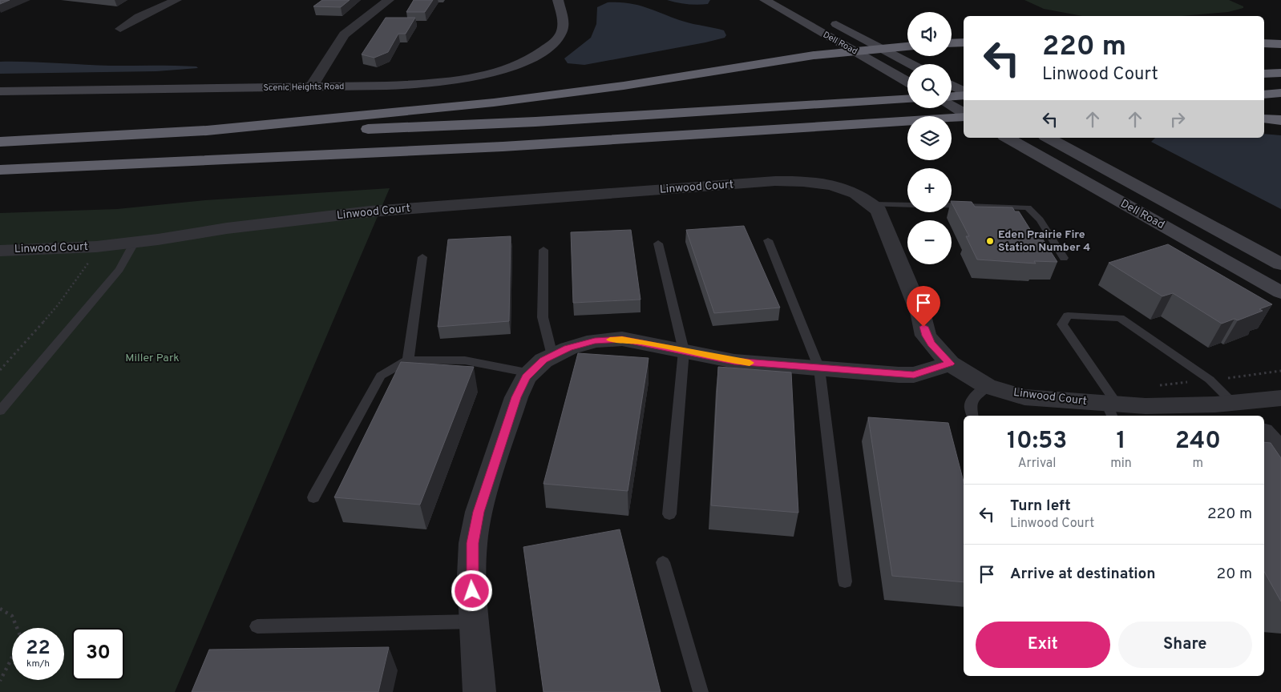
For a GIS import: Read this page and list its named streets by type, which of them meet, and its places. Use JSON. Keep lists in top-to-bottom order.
{
  "streets": {
    "main road": ["Dell Road", "Scenic Heights Road"],
    "street": ["Linwood Court"]
  },
  "parks": ["Miller Park"],
  "places": ["Eden Prairie Fire Station Number 4"],
  "page": {
    "map_buttons": ["+", "−"],
    "turn": ["220 m", "Linwood Court"],
    "eta": [
      "10:53",
      "Arrival",
      "1",
      "min",
      "240",
      "m"
    ],
    "list": [
      {
        "name": "Turn left",
        "note": "Linwood Court",
        "value": "220 m"
      },
      {
        "name": "Arrive at destination",
        "value": "20 m"
      }
    ],
    "buttons": ["Exit", "Share"],
    "speed": "22 km/h",
    "limit": "30"
  }
}
